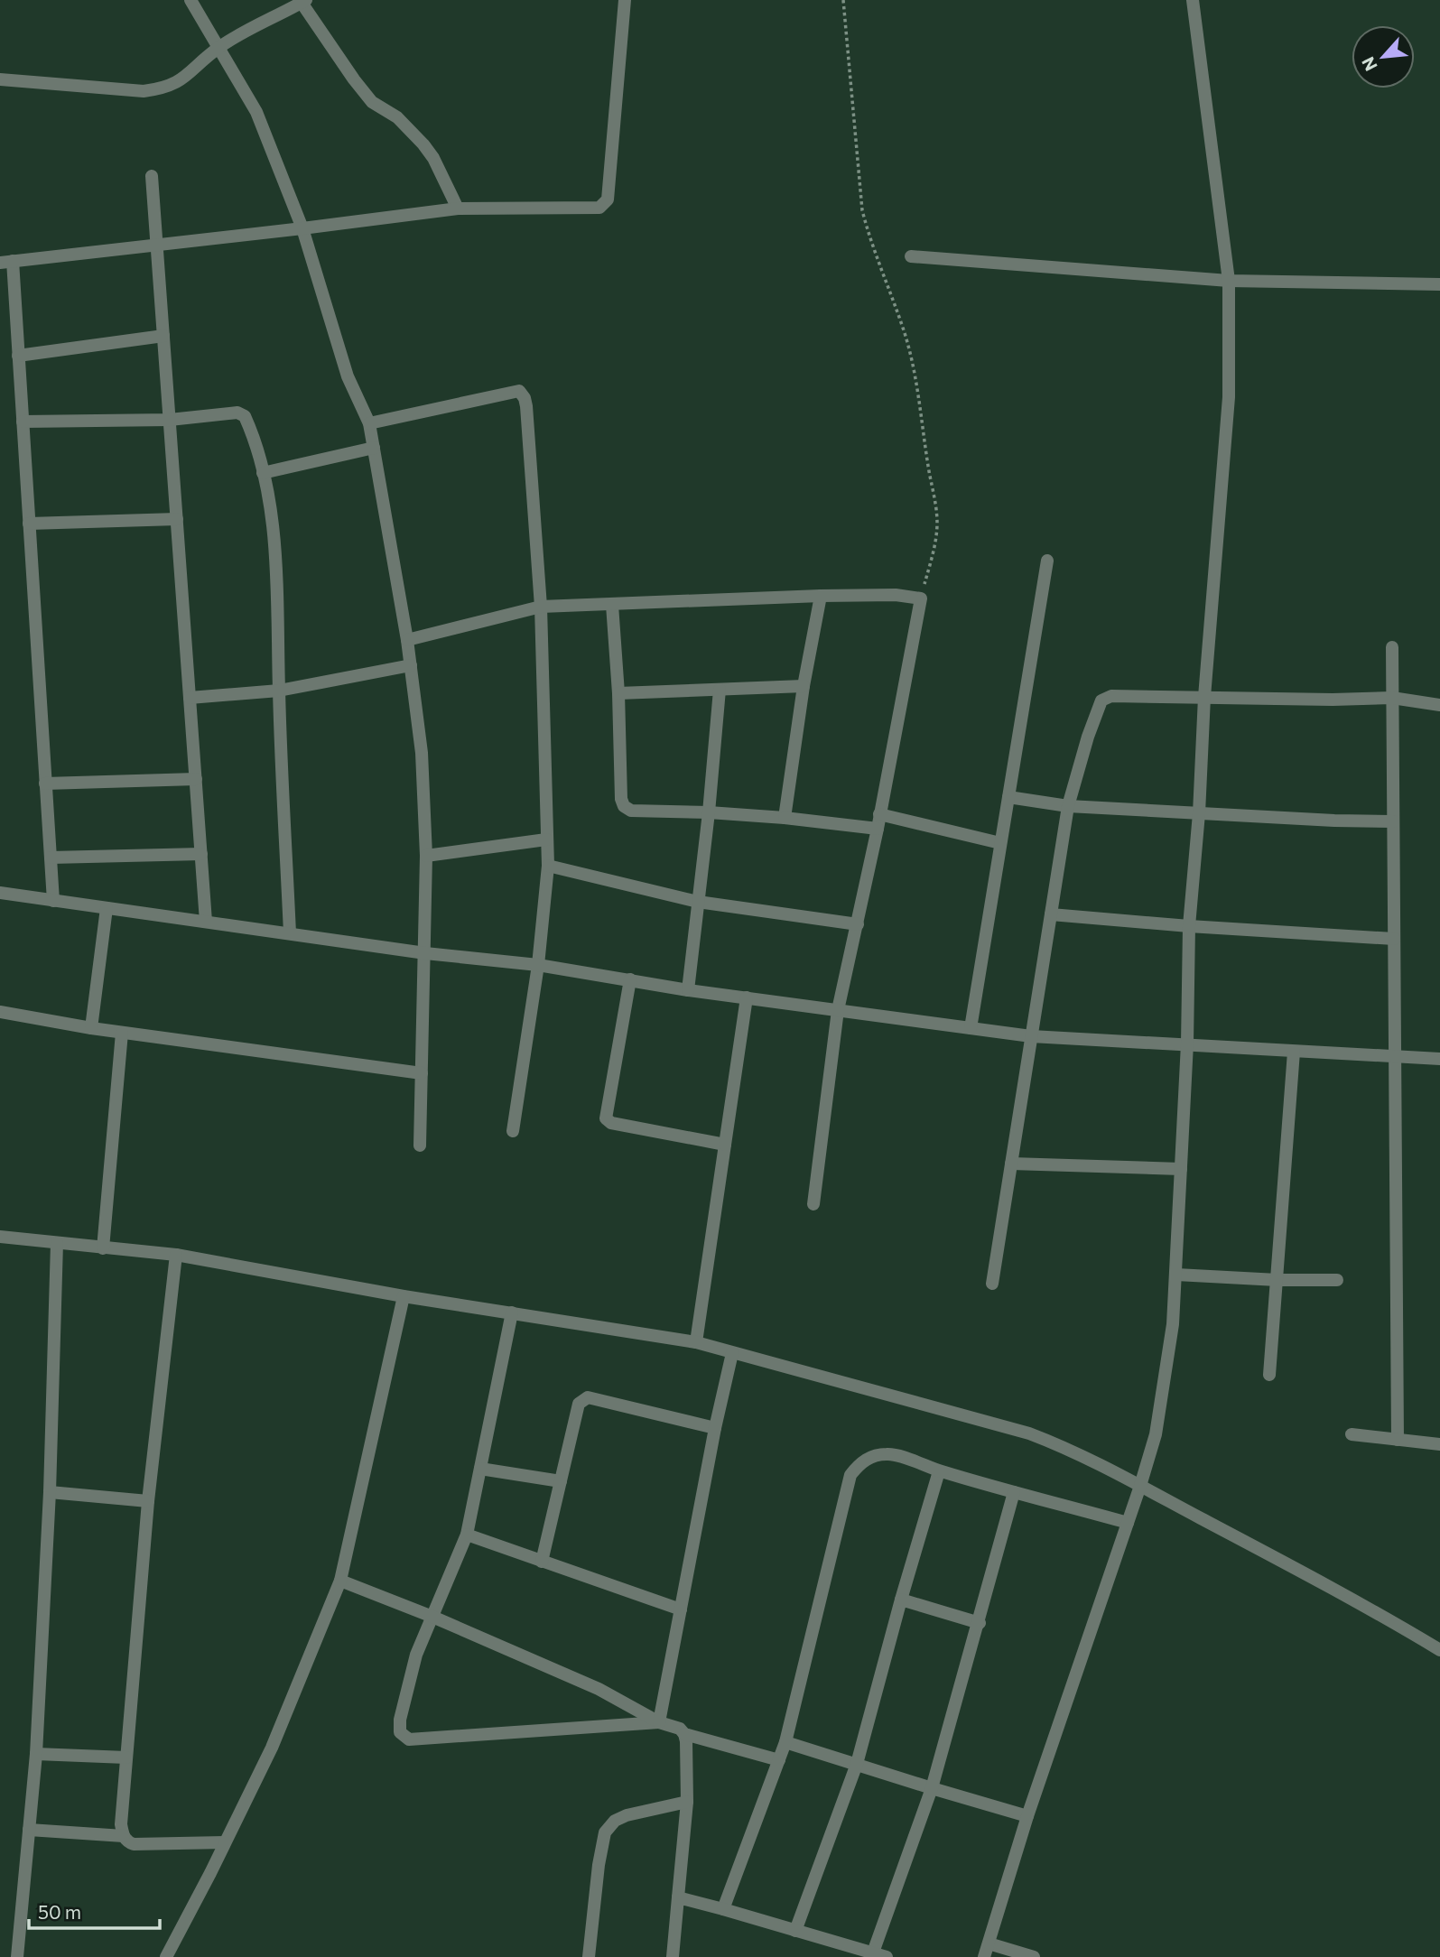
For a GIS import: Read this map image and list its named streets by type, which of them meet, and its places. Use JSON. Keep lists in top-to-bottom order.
{
  "scale_bar": "50 m",
  "north": "bottom left"
}
